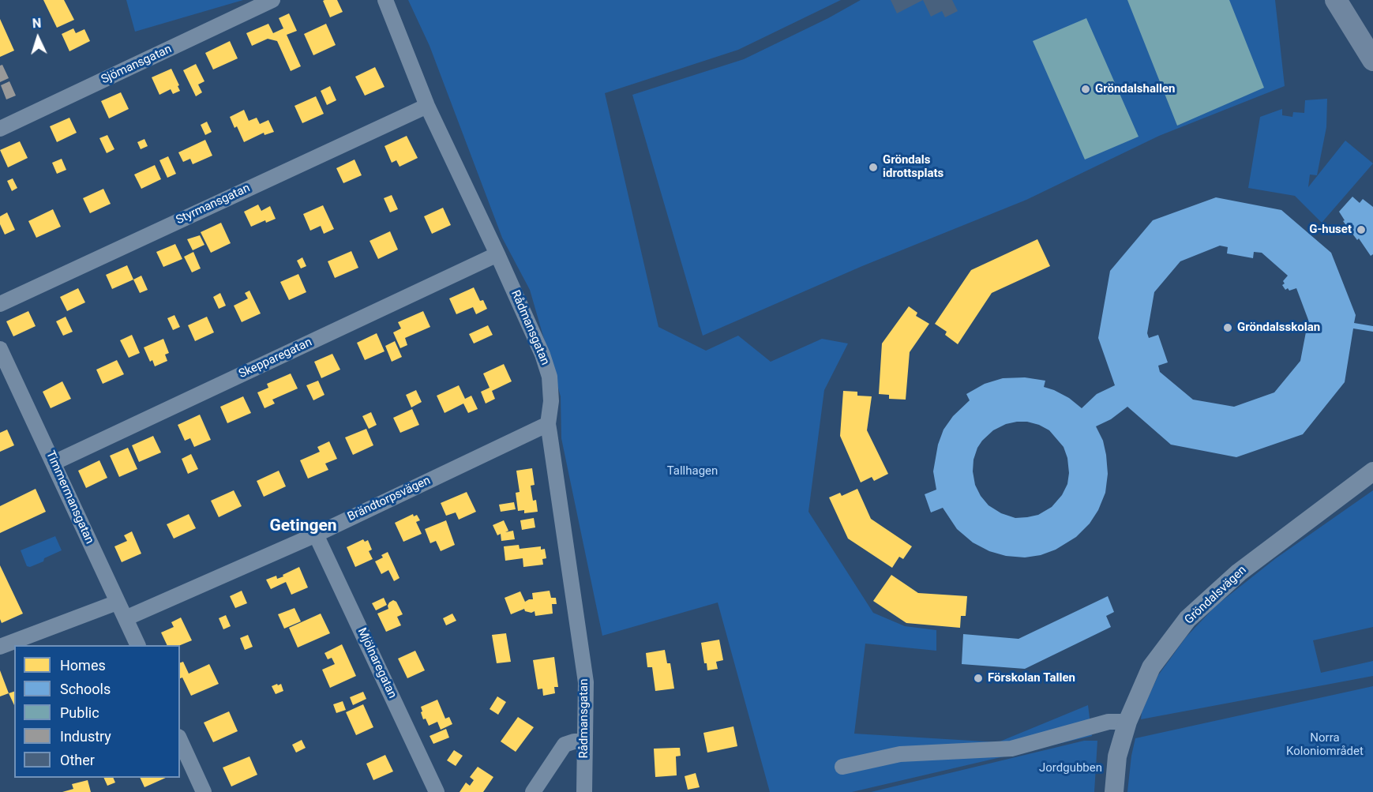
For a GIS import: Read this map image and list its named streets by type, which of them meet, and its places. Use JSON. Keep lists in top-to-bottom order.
{
  "streets": {
    "street": [
      "Sjömansgatan",
      "Styrmansgatan",
      "Rådmansgatan",
      "Skepparegatan",
      "Timmermansgatan",
      "Brändtorpsvägen",
      "Gröndalsvägen",
      "Mjölnaregatan"
    ]
  },
  "crossings": [
    ["Styrmansgatan", "Rådmansgatan"],
    ["Rådmansgatan", "Skepparegatan"],
    ["Rådmansgatan", "Brändtorpsvägen"],
    ["Skepparegatan", "Timmermansgatan"],
    ["Timmermansgatan", "Brändtorpsvägen"],
    ["Brändtorpsvägen", "Mjölnaregatan"]
  ],
  "districts": ["Getingen"],
  "parks": ["Tallhagen", "Norra Koloniområdet", "Jordgubben"],
  "places": [
    "Gröndalshallen",
    "Gröndals idrottsplats",
    "G-huset",
    "Gröndalsskolan",
    "Förskolan Tallen"
  ],
  "legend": [
    "Homes",
    "Schools",
    "Public",
    "Industry",
    "Other"
  ],
  "north": "top"
}
